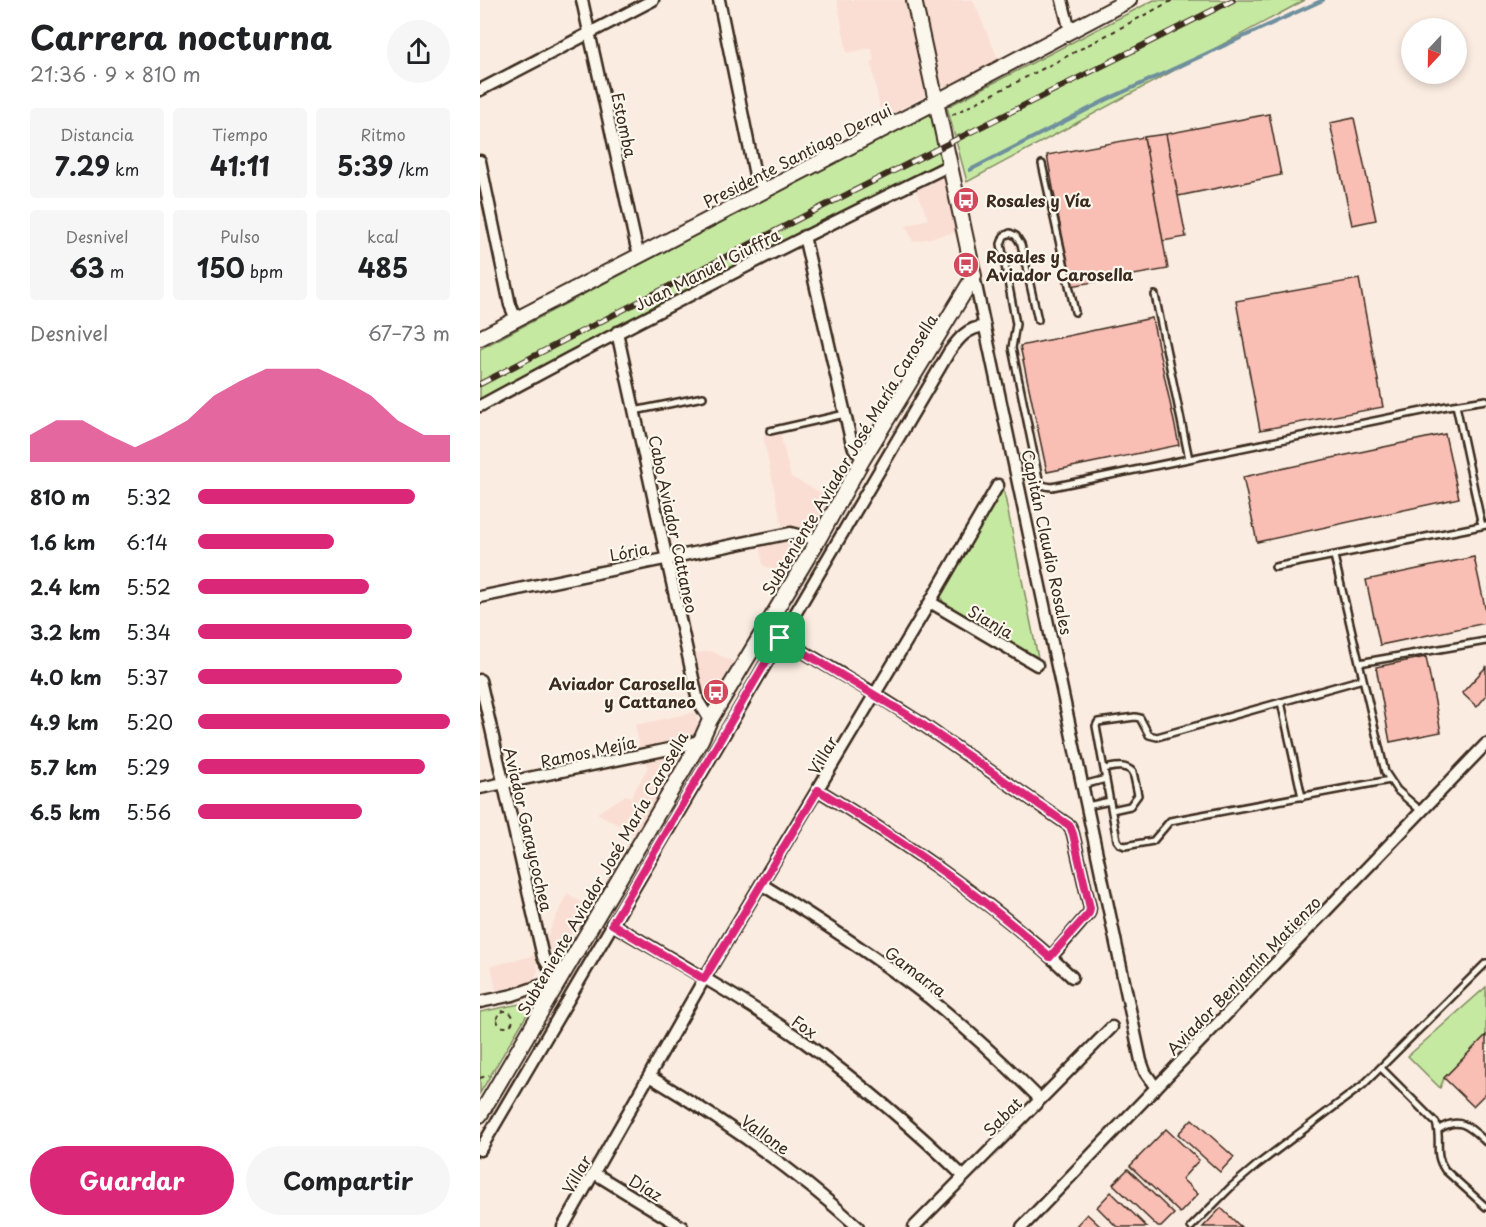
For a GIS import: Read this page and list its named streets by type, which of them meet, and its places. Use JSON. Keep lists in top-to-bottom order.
{
  "streets": {
    "street": [
      "Estomba",
      "Presidente Santiago Derqui",
      "Juan Manuel Giuffra",
      "Subteniente Aviador José María Carosella",
      "Cabo Aviador Cattaneo",
      "Capitán Claudio Rosales",
      "Lória",
      "Sianja",
      "Ramos Mejía",
      "Villar",
      "Aviador Garaycochea",
      "Gamarra",
      "Aviador Benjamín Matienzo",
      "Fox",
      "Sabat",
      "Vallone",
      "Díaz"
    ]
  },
  "crossings": [
    ["Estomba", "Presidente Santiago Derqui"],
    ["Presidente Santiago Derqui", "Capitán Claudio Rosales"],
    ["Juan Manuel Giuffra", "Cabo Aviador Cattaneo"],
    ["Juan Manuel Giuffra", "Capitán Claudio Rosales"],
    ["Subteniente Aviador José María Carosella", "Cabo Aviador Cattaneo"],
    ["Subteniente Aviador José María Carosella", "Capitán Claudio Rosales"],
    ["Subteniente Aviador José María Carosella", "Lória"],
    ["Subteniente Aviador José María Carosella", "Ramos Mejía"],
    ["Subteniente Aviador José María Carosella", "Aviador Garaycochea"],
    ["Cabo Aviador Cattaneo", "Lória"],
    ["Capitán Claudio Rosales", "Aviador Benjamín Matienzo"],
    ["Sianja", "Villar"],
    ["Ramos Mejía", "Aviador Garaycochea"],
    ["Villar", "Gamarra"],
    ["Villar", "Fox"],
    ["Villar", "Vallone"],
    ["Villar", "Díaz"],
    ["Gamarra", "Sabat"],
    ["Fox", "Sabat"]
  ],
  "places": {
    "bus stop": ["Rosales y Vía", "Rosales y Aviador Carosella", "Aviador Carosella y Cattaneo"]
  },
  "north": "bottom",
  "page": {
    "heading": ["Carrera nocturna", "21:36 · 9 × 810 m"],
    "stats": [
      ["Distancia", "7.29 km"],
      ["Tiempo", "41:11"],
      ["Ritmo", "5:39 /km"],
      ["Desnivel", "63 m"],
      ["Pulso", "150 bpm"],
      ["kcal", "485"]
    ],
    "chart": ["Desnivel", "67–73 m"],
    "list": [
      {
        "name": "810 m",
        "note": "5:32"
      },
      {
        "name": "1.6 km",
        "note": "6:14"
      },
      {
        "name": "2.4 km",
        "note": "5:52"
      },
      {
        "name": "3.2 km",
        "note": "5:34"
      },
      {
        "name": "4.0 km",
        "note": "5:37"
      },
      {
        "name": "4.9 km",
        "note": "5:20"
      },
      {
        "name": "5.7 km",
        "note": "5:29"
      },
      {
        "name": "6.5 km",
        "note": "5:56"
      }
    ],
    "buttons": ["Guardar", "Compartir"]
  }
}
